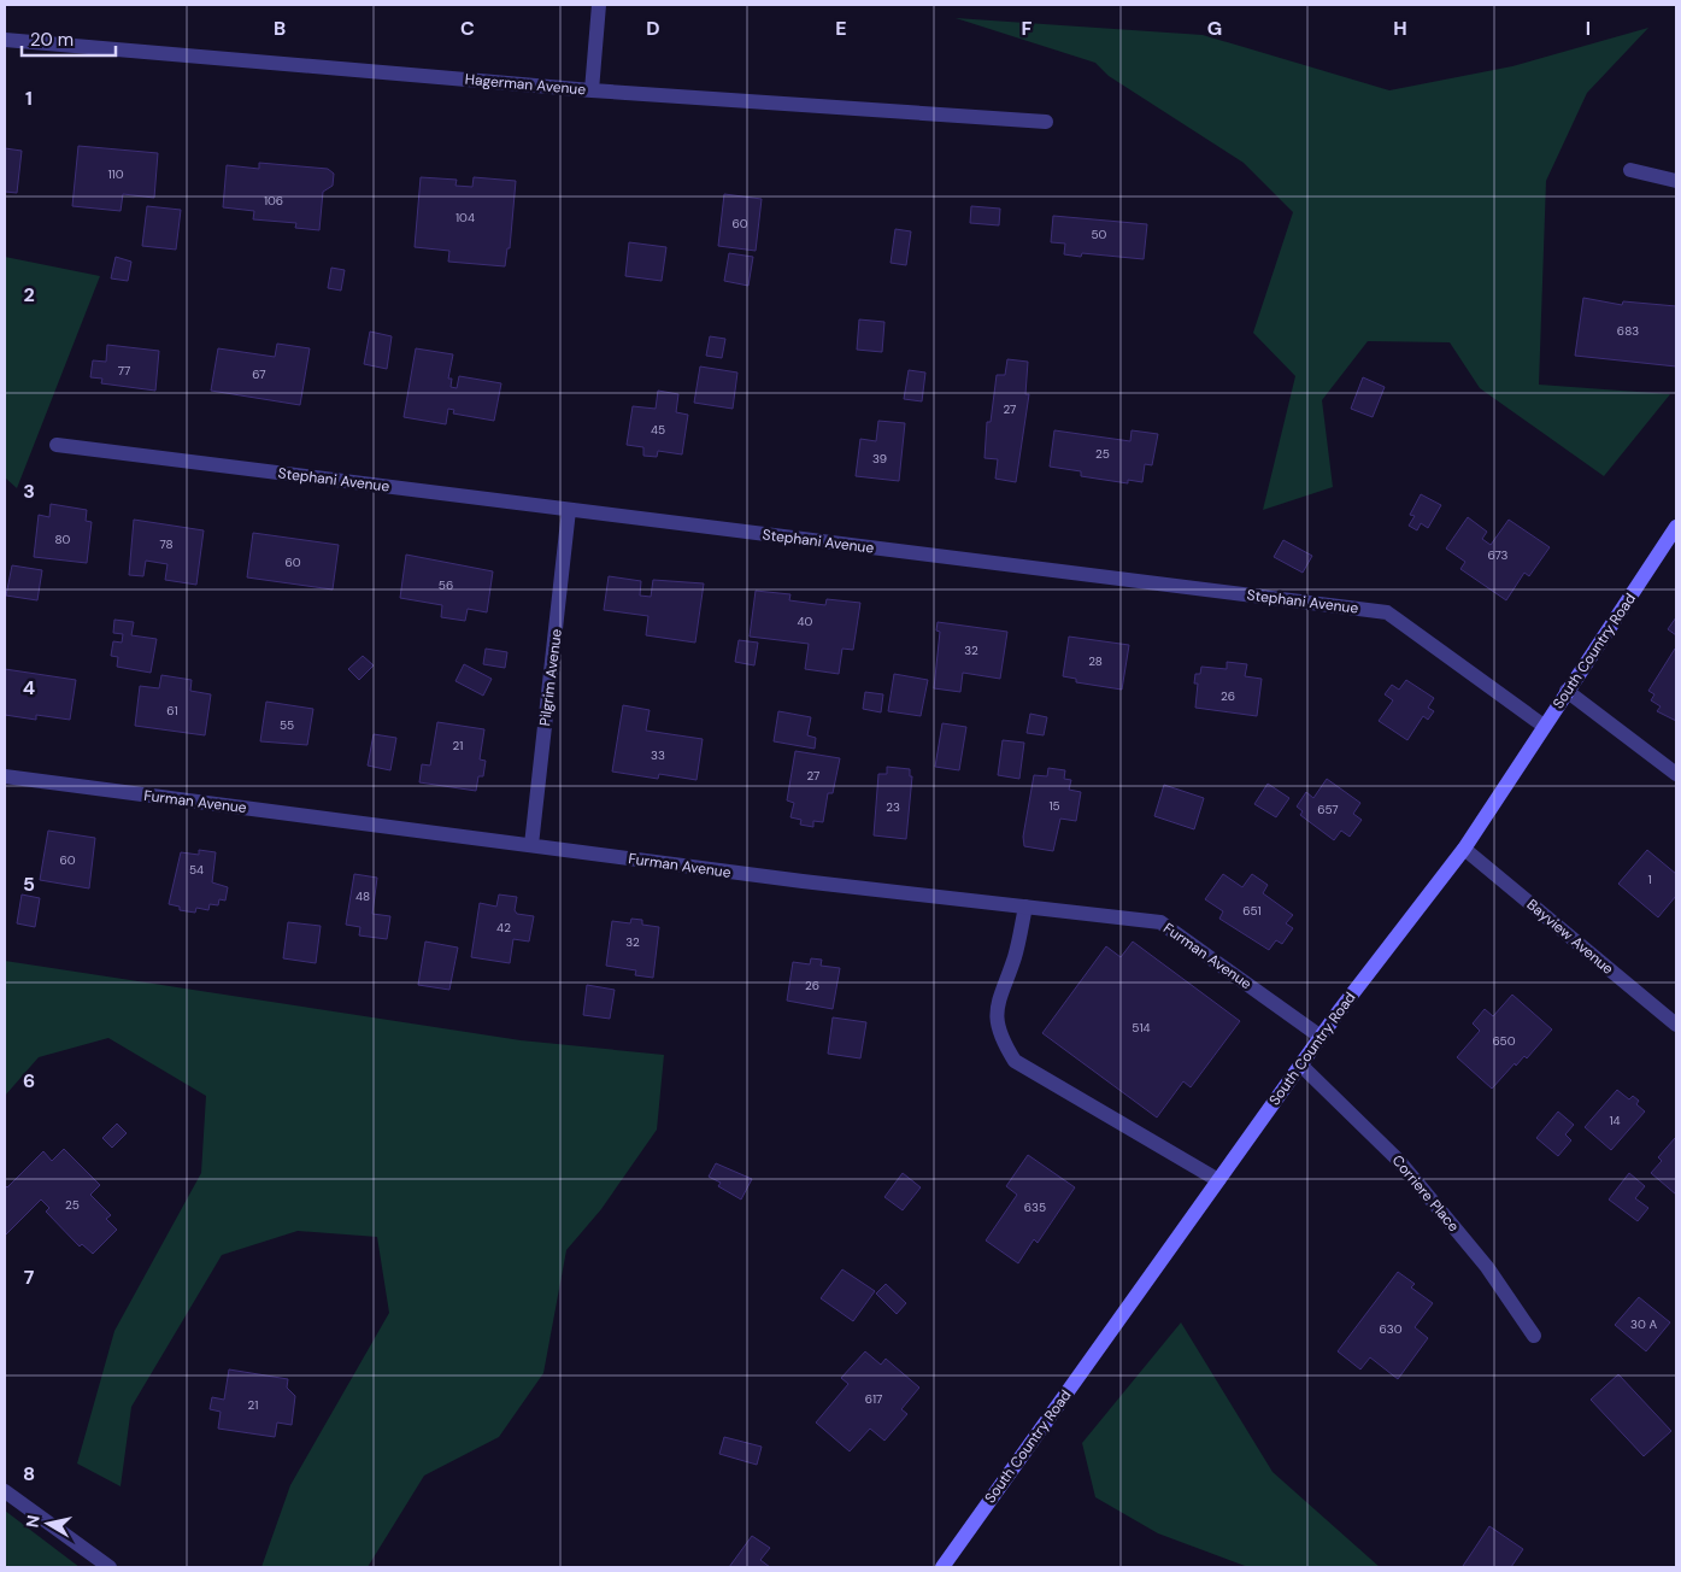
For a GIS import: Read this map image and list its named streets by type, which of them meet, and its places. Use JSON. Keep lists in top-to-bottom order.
{
  "streets": {
    "main road": ["South Country Road"],
    "street": [
      "Hagerman Avenue",
      "Stephani Avenue",
      "Pilgrim Avenue",
      "Furman Avenue",
      "Bayview Avenue",
      "Corriere Place"
    ]
  },
  "crossings": [
    ["Stephani Avenue", "South Country Road"],
    ["Stephani Avenue", "Pilgrim Avenue"],
    ["South Country Road", "Furman Avenue"],
    ["South Country Road", "Bayview Avenue"],
    ["South Country Road", "Corriere Place"],
    ["Pilgrim Avenue", "Furman Avenue"]
  ],
  "house_numbers": [
    "110",
    "106",
    "104",
    "60",
    "50",
    "683",
    "77",
    "67",
    "27",
    "45",
    "25",
    "39",
    "80",
    "78",
    "673",
    "60",
    "56",
    "40",
    "32",
    "28",
    "26",
    "61",
    "55",
    "21",
    "33",
    "27",
    "15",
    "23",
    "657",
    "60",
    "54",
    "1",
    "48",
    "651",
    "42",
    "32",
    "26",
    "514",
    "650",
    "14",
    "25",
    "635",
    "30 A",
    "630",
    "617",
    "21"
  ],
  "scale_bar": "20 m",
  "north": "left",
  "grid": {
    "columns": [
      "B",
      "C",
      "D",
      "E",
      "F",
      "G",
      "H",
      "I"
    ],
    "rows": [
      "1",
      "2",
      "3",
      "4",
      "5",
      "6",
      "7",
      "8"
    ]
  }
}
